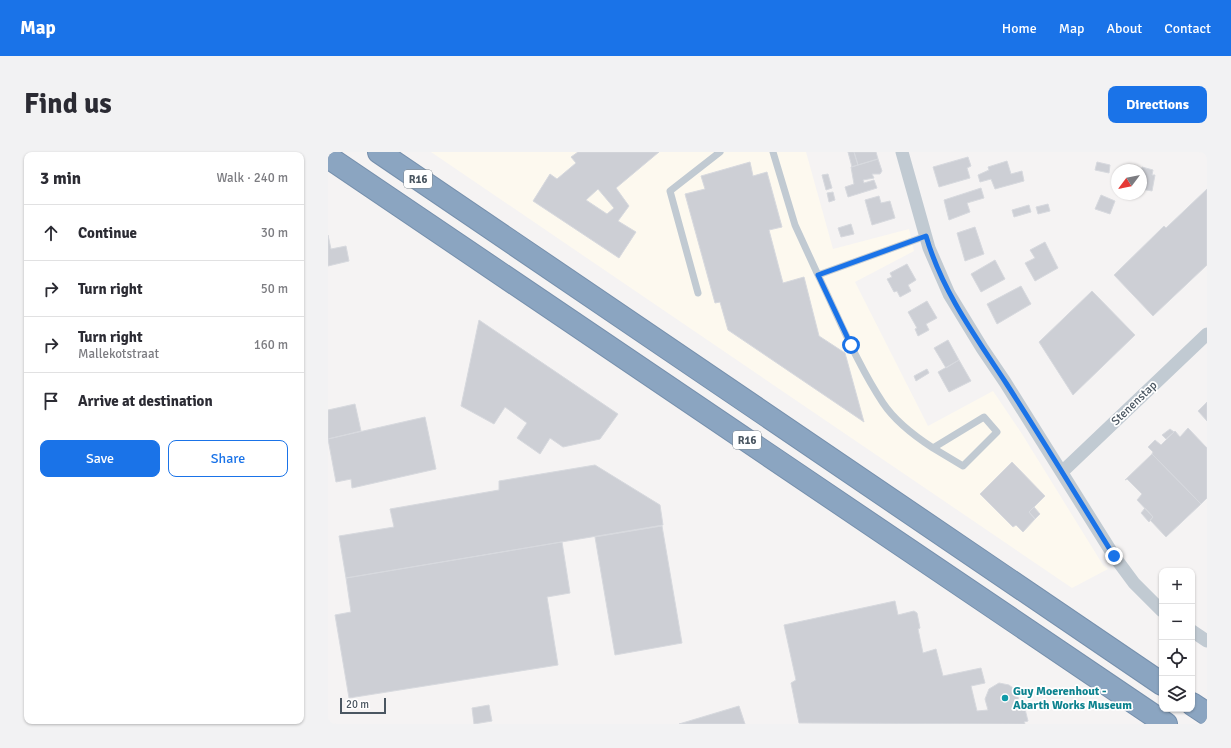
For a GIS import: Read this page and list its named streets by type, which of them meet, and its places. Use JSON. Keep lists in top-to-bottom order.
{
  "streets": {
    "highway": ["R16"],
    "street": ["Stenenstap"]
  },
  "places": ["Guy Moerenhout - Abarth Works Museum"],
  "scale_bar": "20 m",
  "north": "bottom left",
  "page": {
    "header": "Map",
    "nav": [
      "Home",
      "Map",
      "About",
      "Contact"
    ],
    "buttons": [
      "Directions",
      ["Save", "Share"]
    ],
    "title": "Find us",
    "heading": ["3 min", "Walk · 240 m"],
    "list": [
      ["Continue", "30 m"],
      ["Turn right", "50 m"],
      ["Turn right", "Mallekotstraat", "160 m"],
      "Arrive at destination"
    ],
    "map_buttons": ["+", "−"],
    "scale": "20 m"
  }
}
